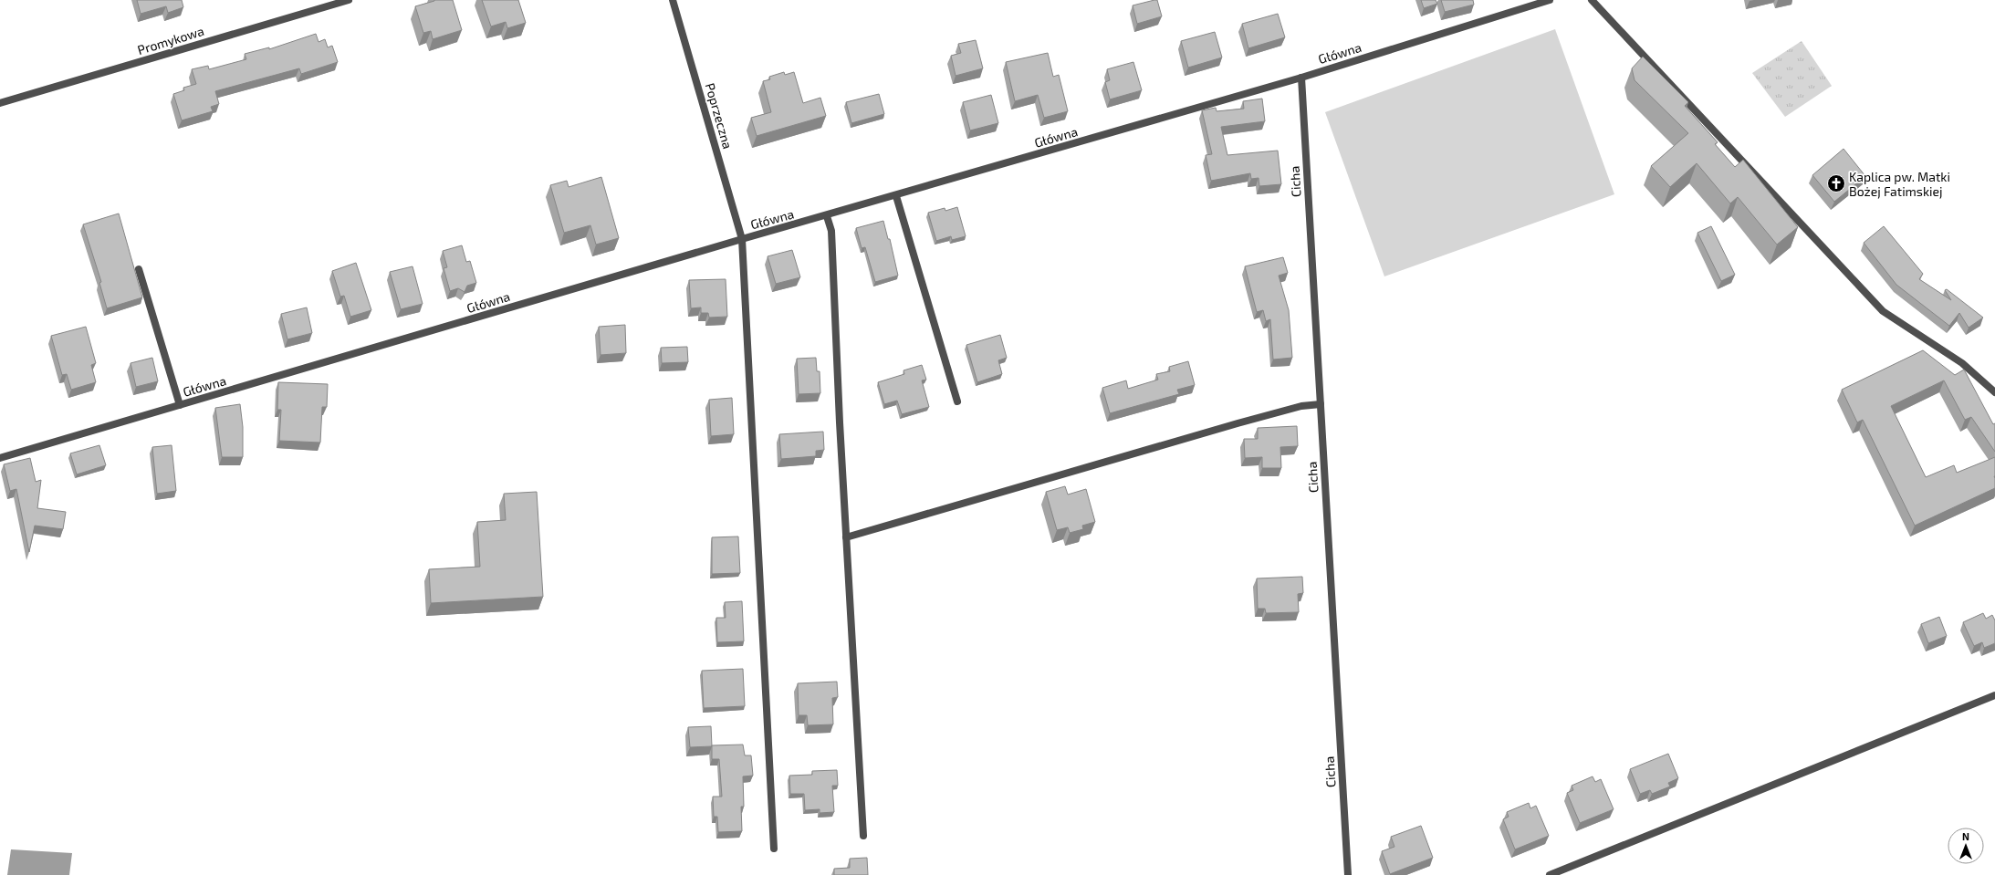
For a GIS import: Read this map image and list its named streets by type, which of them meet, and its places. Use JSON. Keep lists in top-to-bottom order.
{
  "streets": {
    "street": [
      "Promykowa",
      "Główna",
      "Poprzeczna",
      "Cicha"
    ]
  },
  "crossings": [
    ["Główna", "Poprzeczna"],
    ["Główna", "Cicha"]
  ],
  "places": {
    "church": ["Kaplica pw. Matki Bożej Fatimskiej"]
  },
  "north": "top"
}
